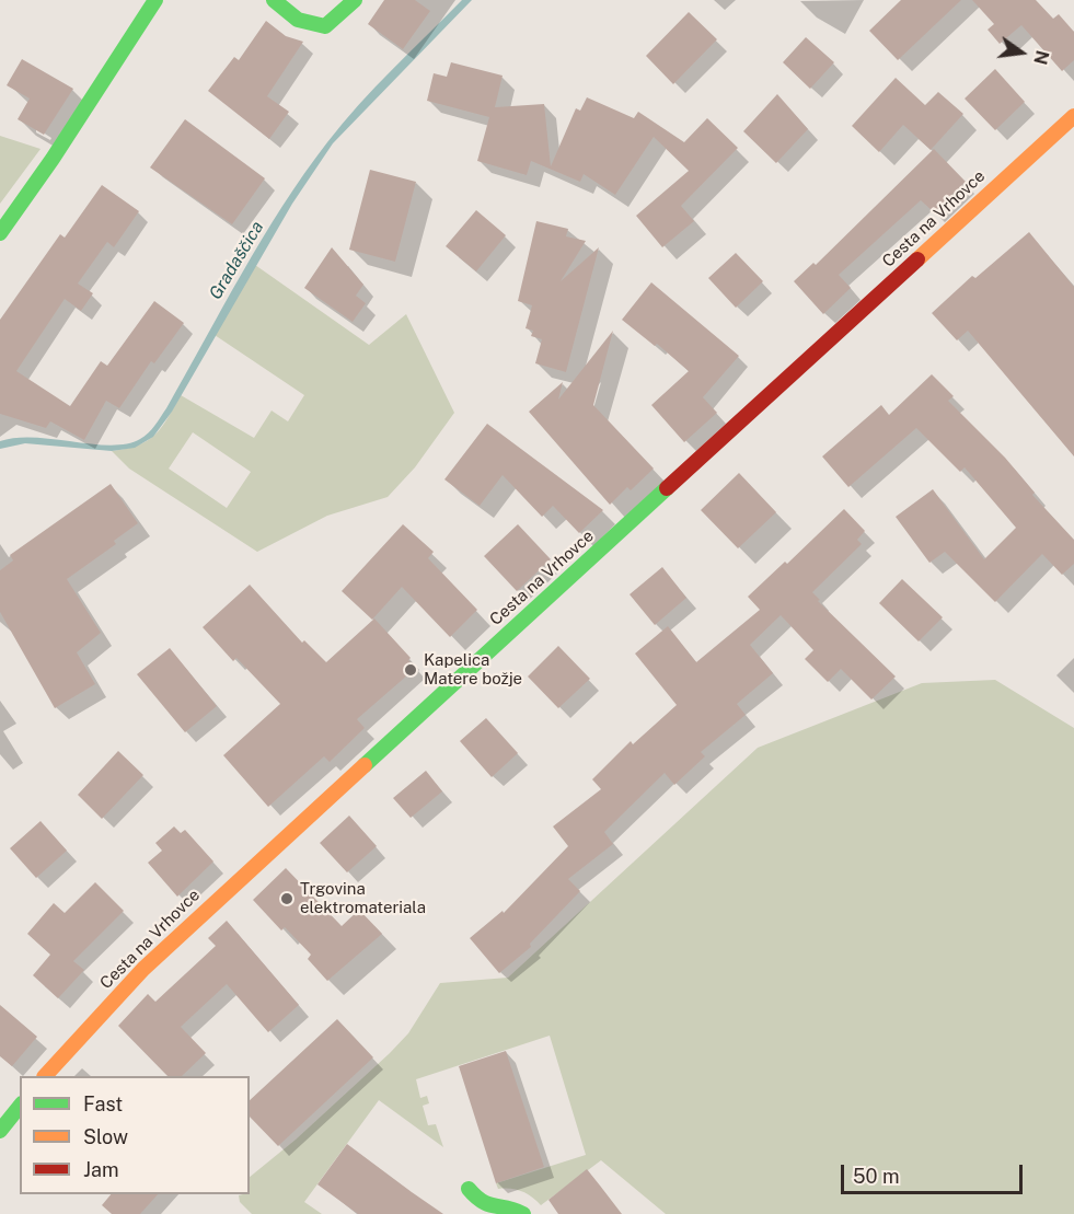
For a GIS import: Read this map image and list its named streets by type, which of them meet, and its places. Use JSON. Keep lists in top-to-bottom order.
{
  "streets": {
    "street": ["Cesta na Vrhovce"]
  },
  "water": ["Gradaščica"],
  "places": ["Kapelica Matere božje", "Trgovina elektromateriala"],
  "legend": ["Fast", "Slow", "Jam"],
  "scale_bar": "50 m",
  "north": "right"
}
